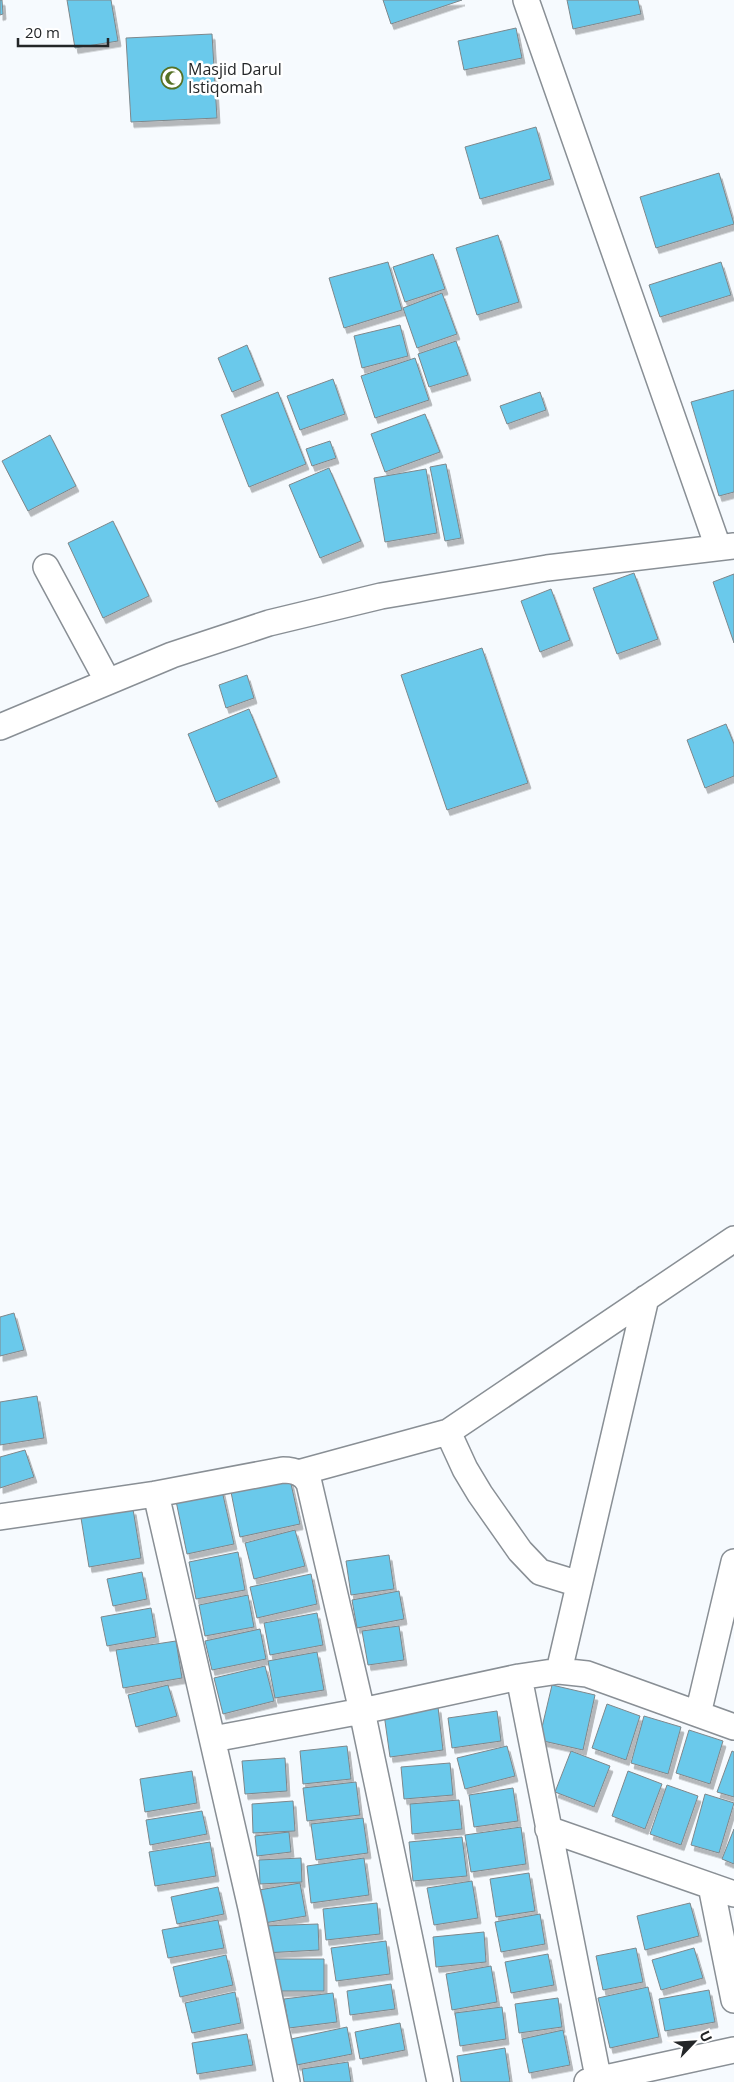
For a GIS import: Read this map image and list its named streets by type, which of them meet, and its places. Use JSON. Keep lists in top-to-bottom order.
{
  "places": {
    "mosque": ["Masjid Darul Istiqomah"]
  },
  "scale_bar": "20 m",
  "north": "top right"
}
